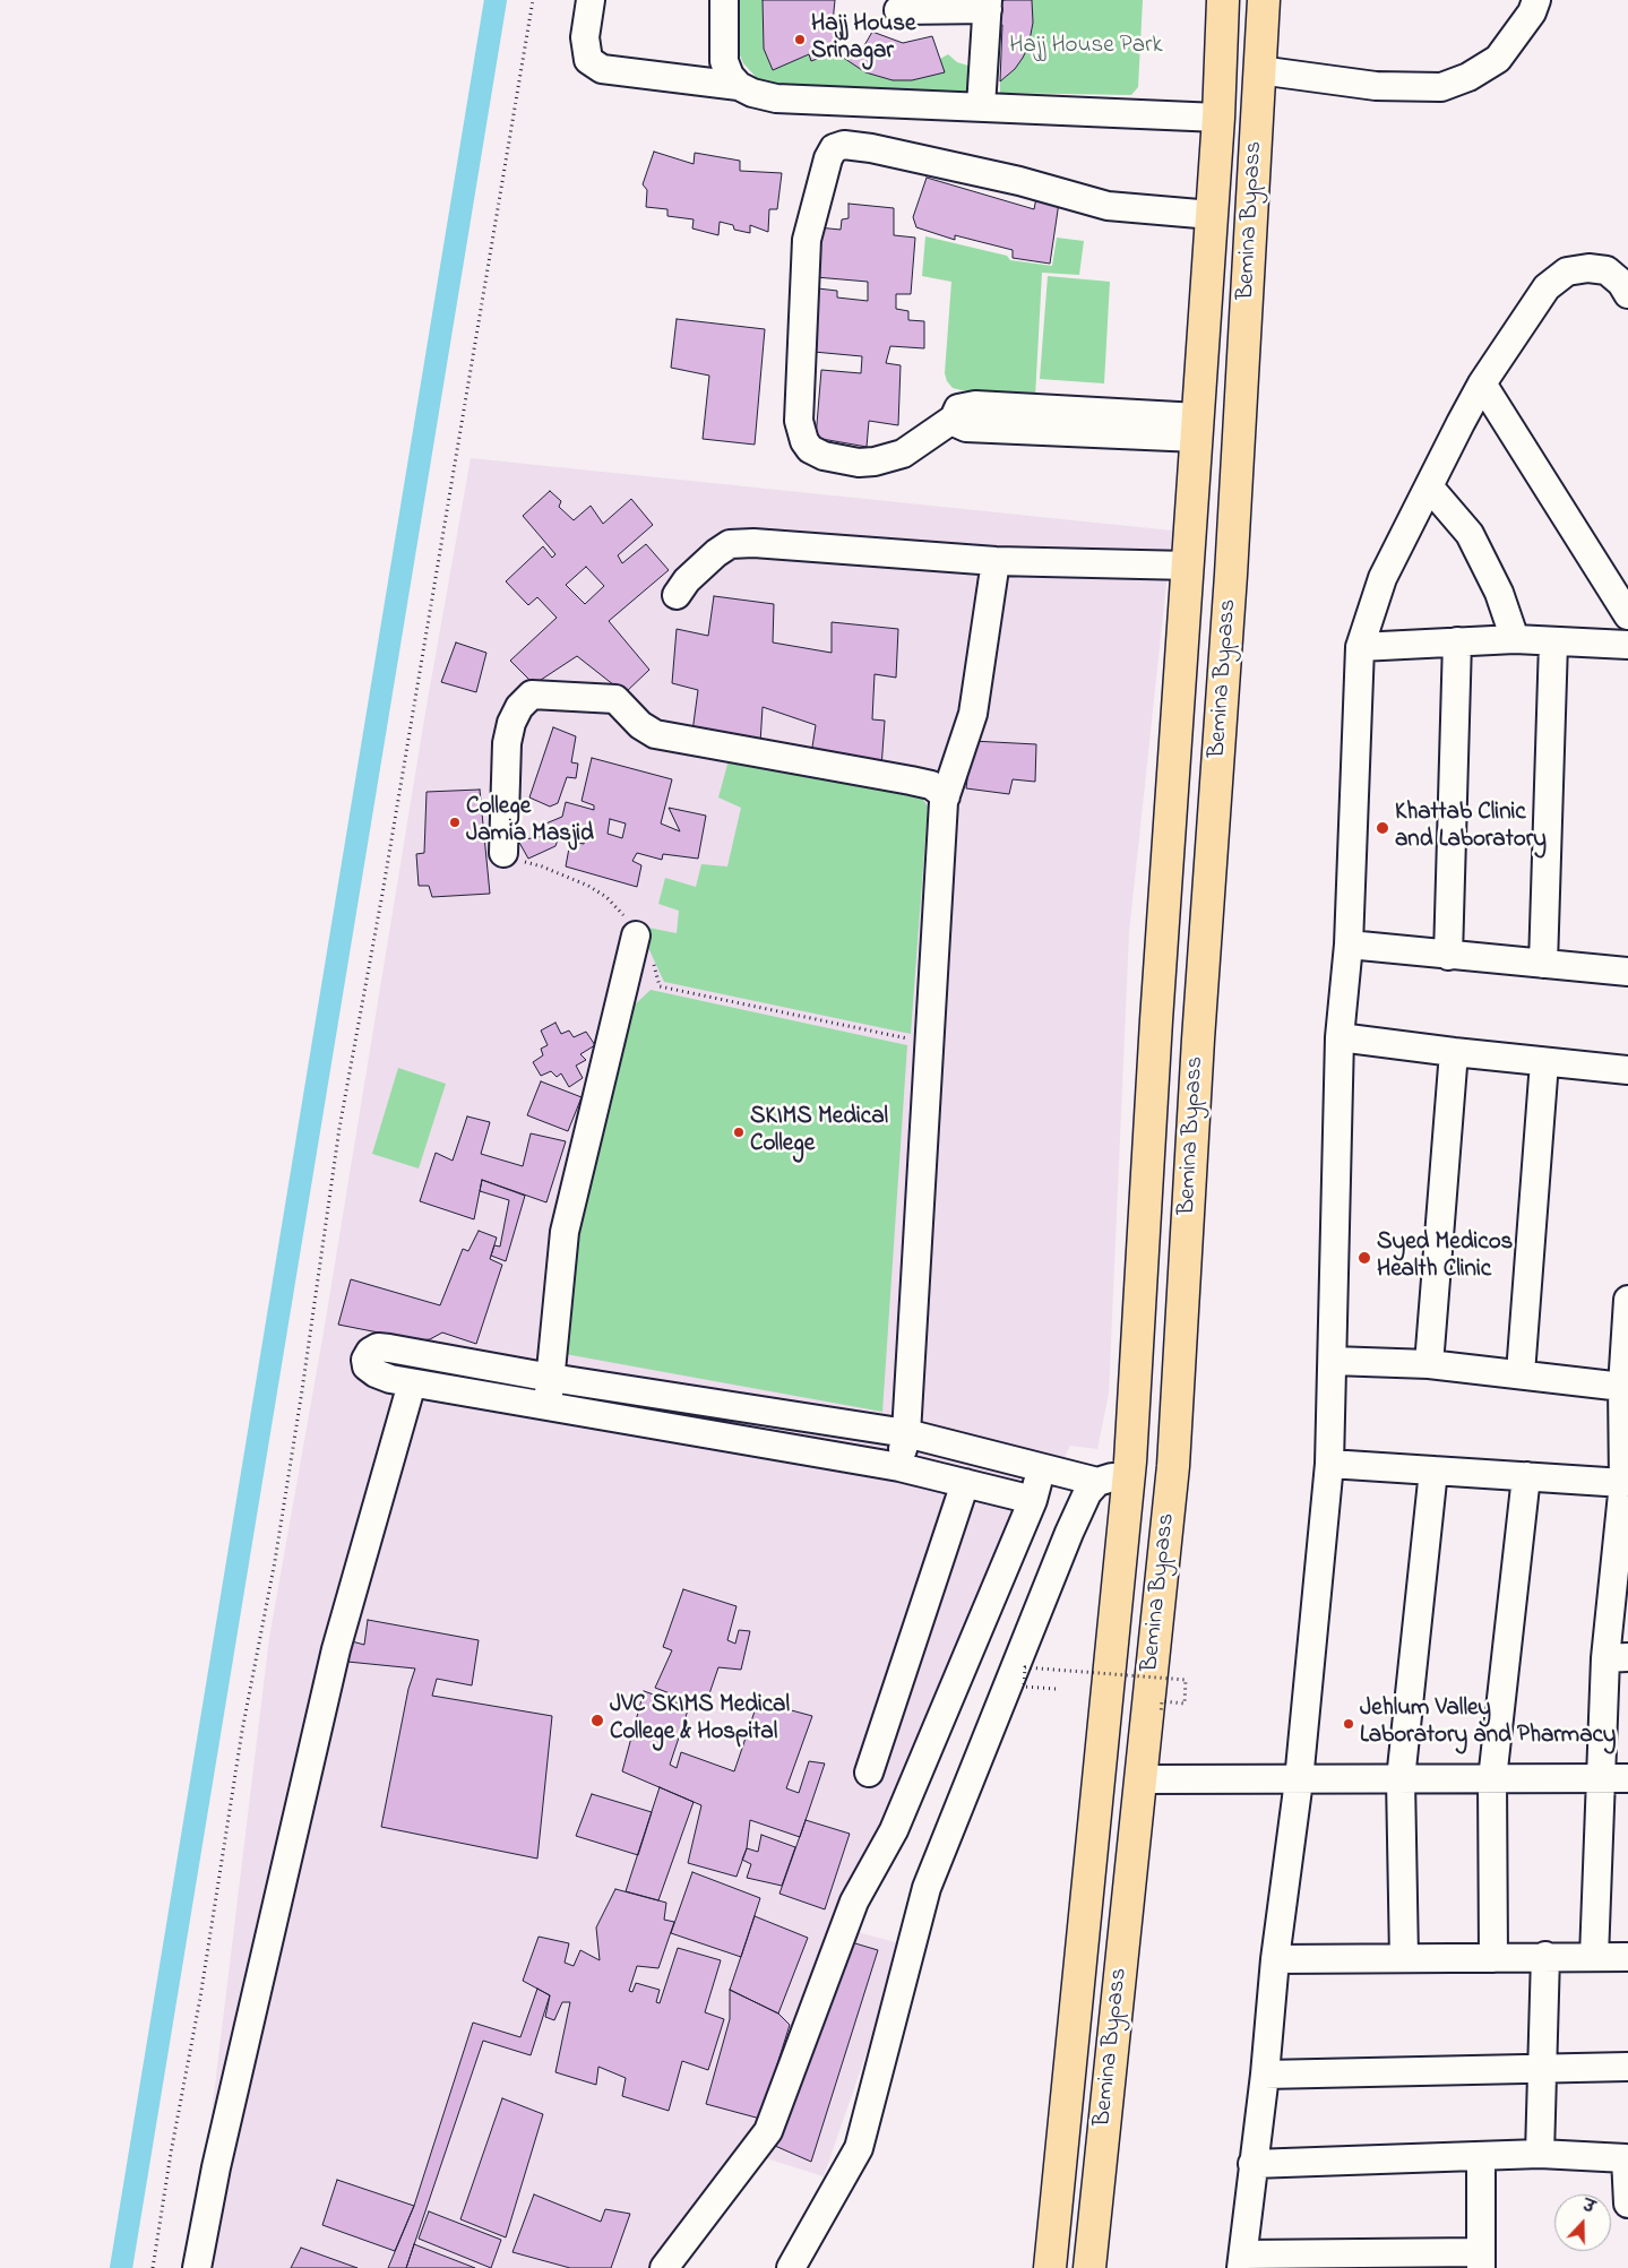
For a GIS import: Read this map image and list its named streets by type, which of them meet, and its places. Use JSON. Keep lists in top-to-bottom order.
{
  "streets": {
    "highway": ["Bemina Bypass"]
  },
  "parks": ["Hajj House Park"],
  "places": [
    "Hajj House Srinagar",
    "College Jamia Masjid",
    "Khattab Clinic and Laboratory",
    "SKIMS Medical College",
    "Syed Medicos Health Clinic",
    "JVC SKIMS Medical College & Hospital",
    "Jehlum Valley Laboratory and Pharmacy"
  ],
  "north": "top"
}
